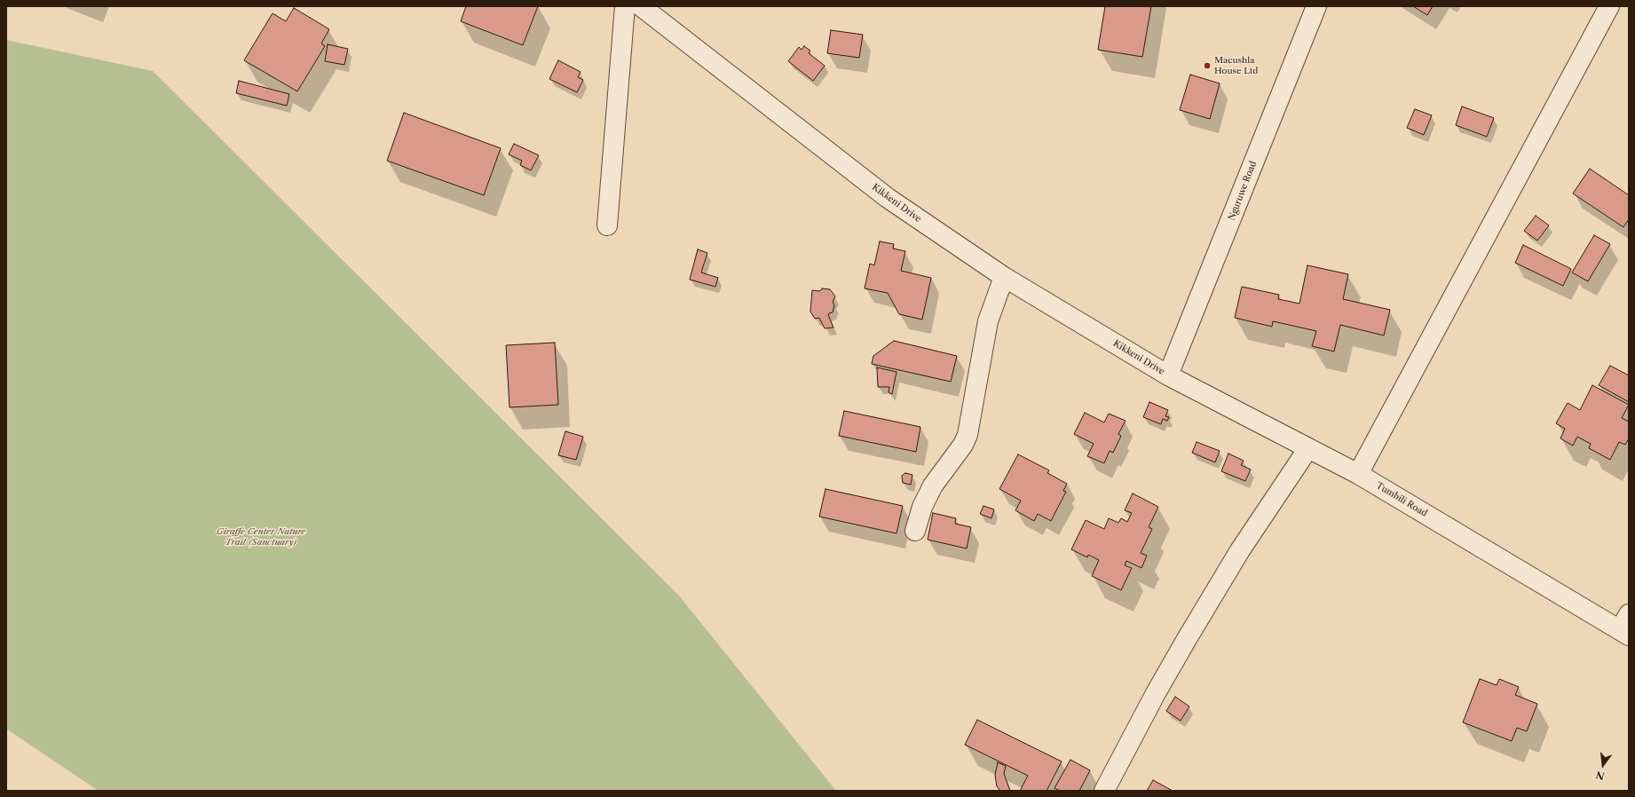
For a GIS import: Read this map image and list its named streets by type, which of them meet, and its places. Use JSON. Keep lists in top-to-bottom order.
{
  "streets": {
    "street": ["Nguruwe Road", "Kikkeni Drive", "Tumbili Road"]
  },
  "crossings": [
    ["Nguruwe Road", "Kikkeni Drive"],
    ["Nguruwe Road", "Tumbili Road"],
    ["Kikkeni Drive", "Tumbili Road"]
  ],
  "parks": ["Giraffe Center Nature Trail (Sanctuary)"],
  "places": ["Macushla House Ltd"],
  "north": "bottom"
}
